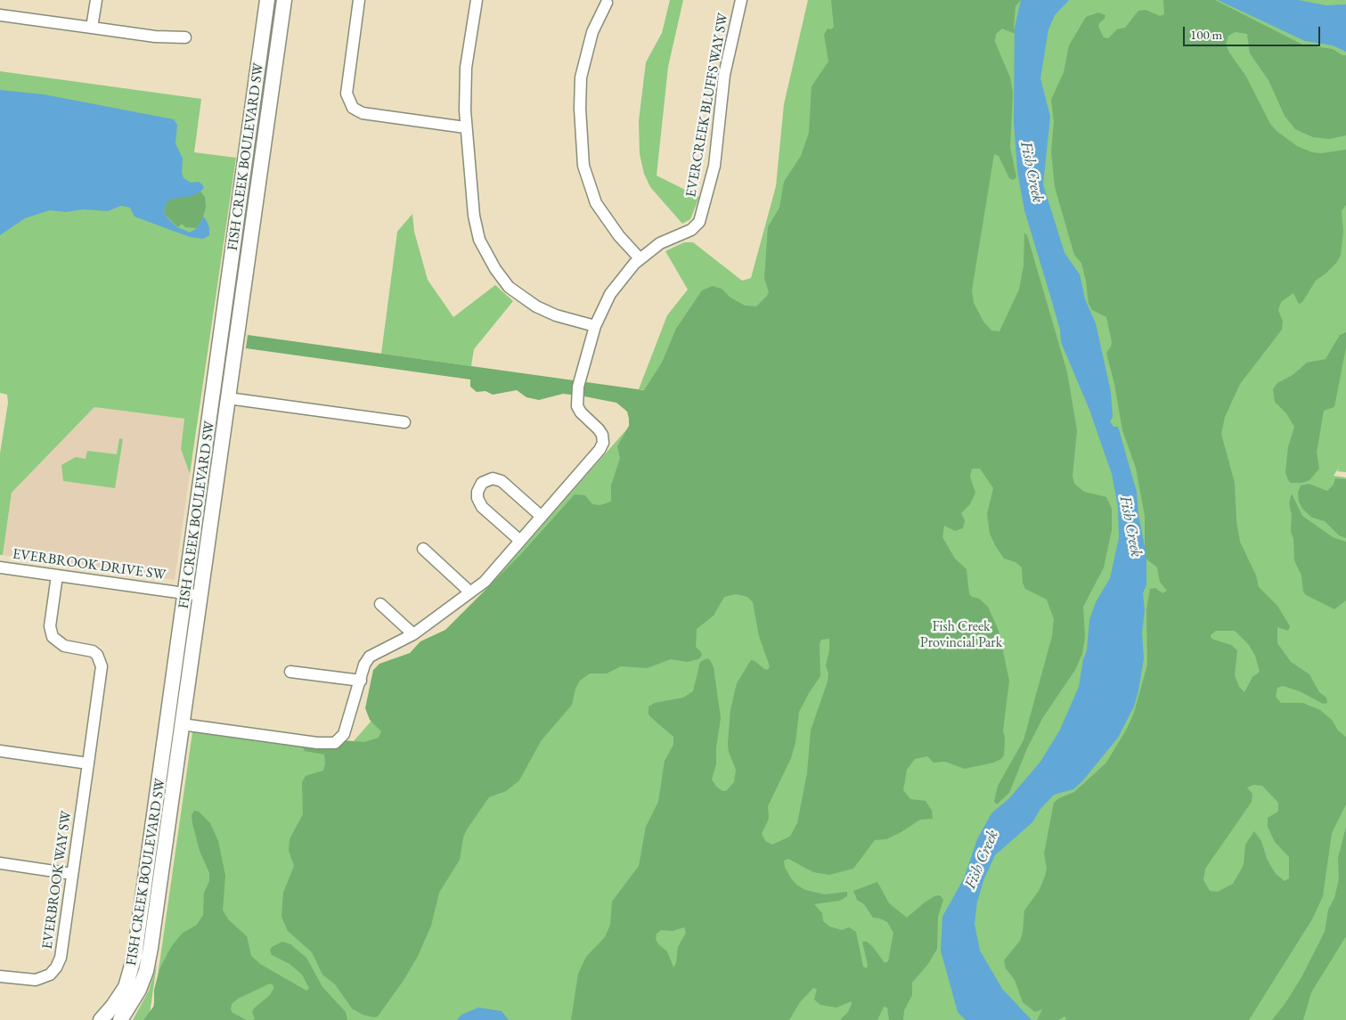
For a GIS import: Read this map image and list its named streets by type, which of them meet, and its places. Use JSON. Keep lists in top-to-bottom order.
{
  "streets": {
    "main road": ["FISH CREEK BOULEVARD SW"],
    "street": ["EVERCREEK BLUFFS WAY SW", "EVERBROOK DRIVE SW", "EVERBROOK WAY SW"]
  },
  "crossings": [
    ["EVERCREEK BLUFFS WAY SW", "FISH CREEK BOULEVARD SW"],
    ["FISH CREEK BOULEVARD SW", "EVERBROOK DRIVE SW"],
    ["EVERBROOK DRIVE SW", "EVERBROOK WAY SW"]
  ],
  "water": ["Fish Creek"],
  "parks": ["Fish Creek Provincial Park"],
  "scale_bar": "100 m"
}
